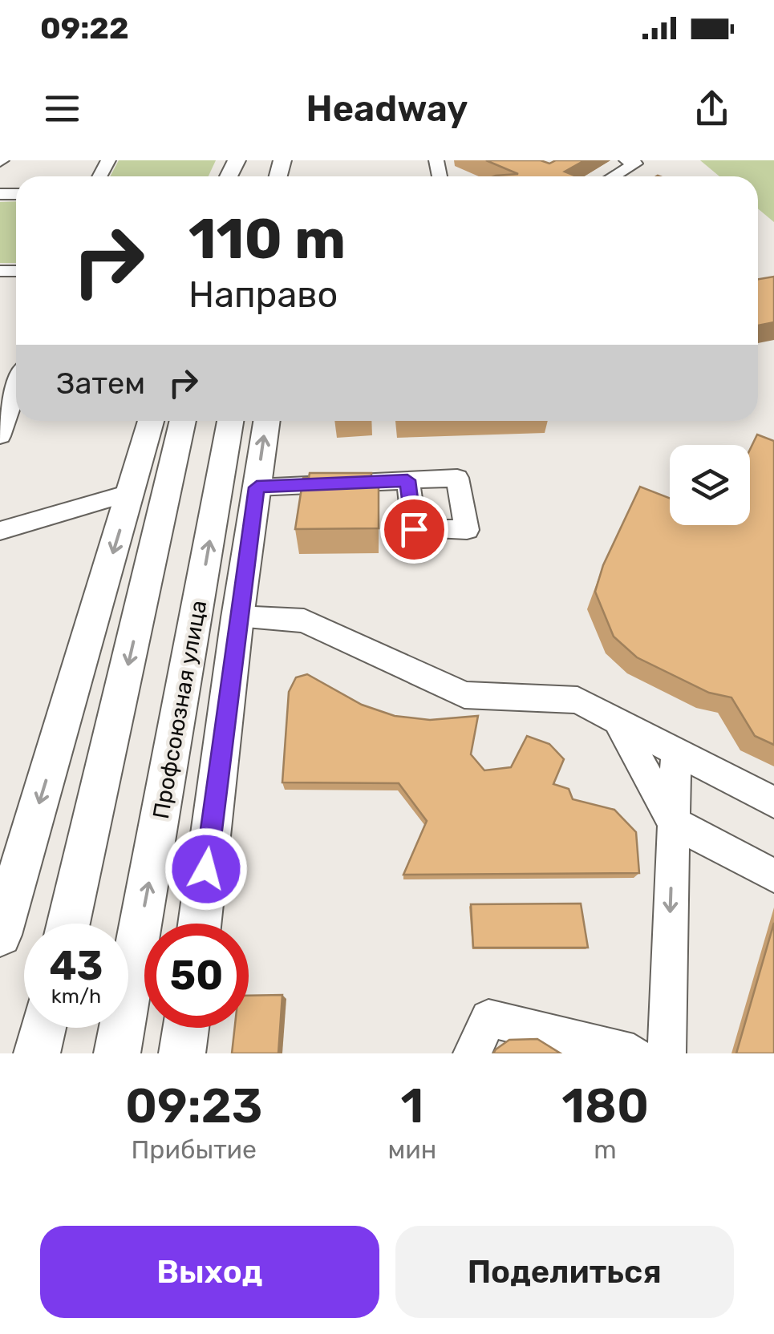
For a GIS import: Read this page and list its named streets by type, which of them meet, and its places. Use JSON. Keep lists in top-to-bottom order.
{
  "streets": {
    "main road": ["Профсоюзная улица"]
  },
  "page": {
    "status": "09:22",
    "header": "Headway",
    "turn": ["110 m", "Направо"],
    "then": "Затем",
    "speed": "43 km/h",
    "limit": "50",
    "eta": [
      "09:23",
      "Прибытие",
      "1",
      "мин",
      "180",
      "m"
    ],
    "buttons": ["Выход", "Поделиться"]
  }
}
